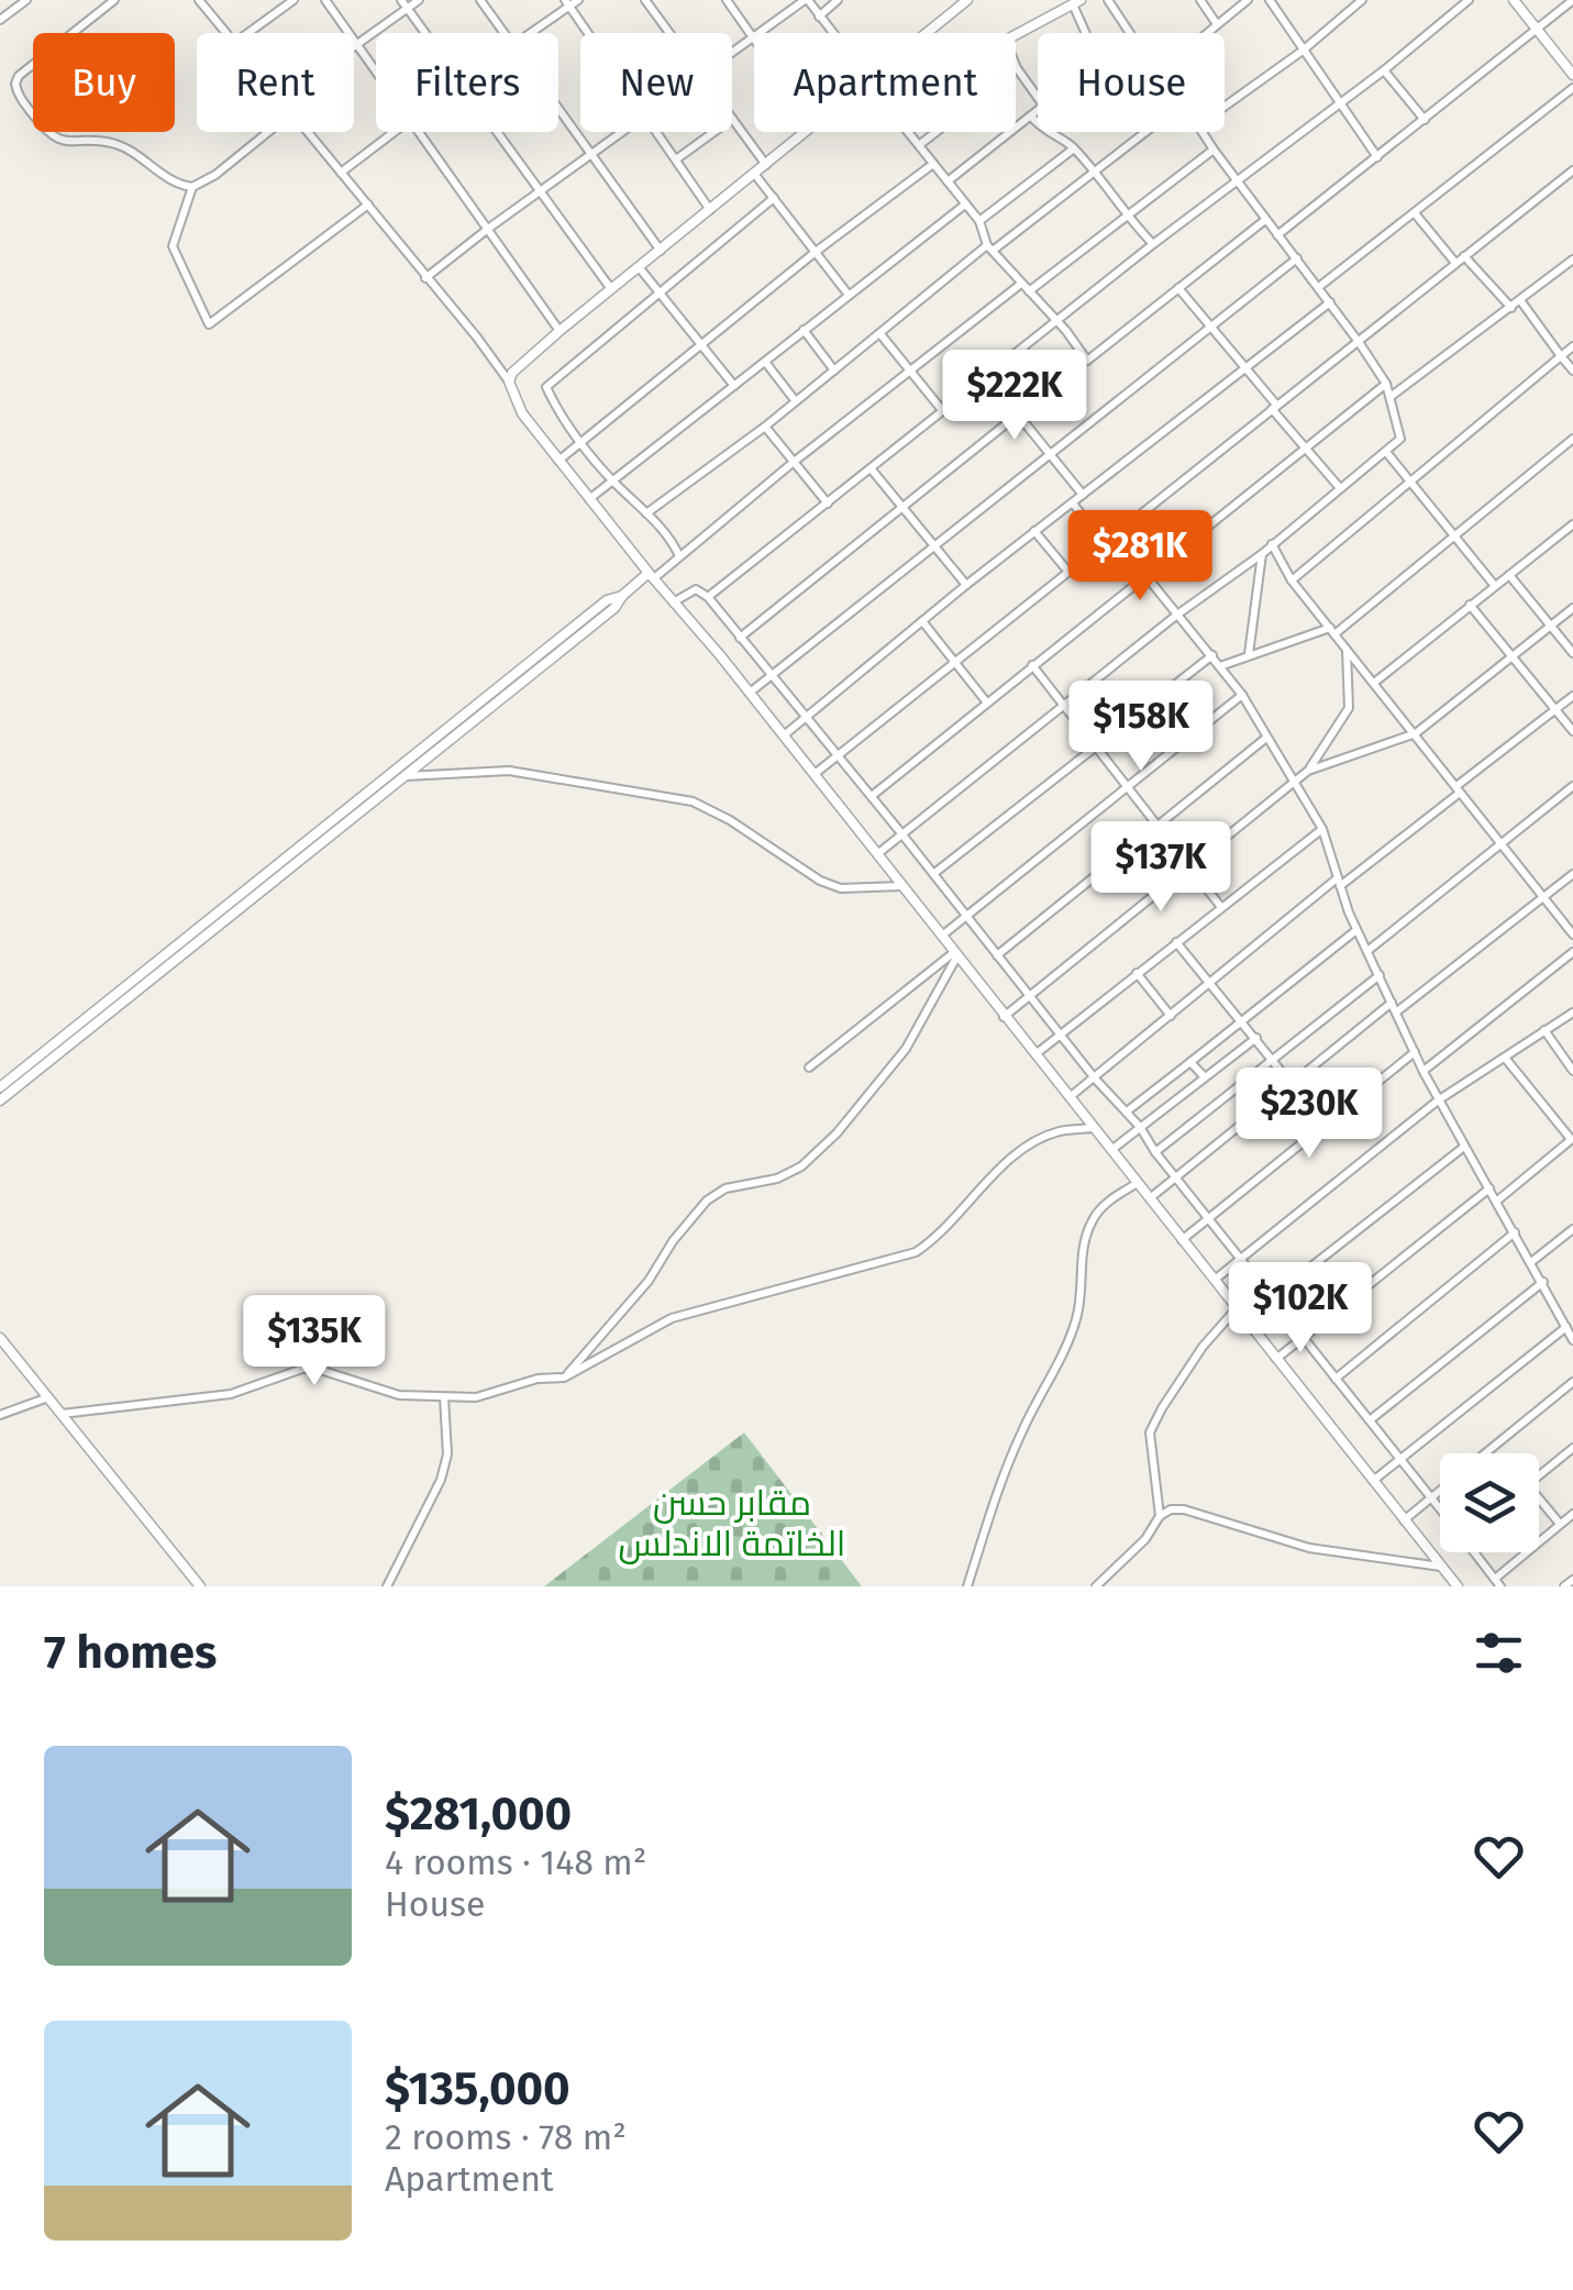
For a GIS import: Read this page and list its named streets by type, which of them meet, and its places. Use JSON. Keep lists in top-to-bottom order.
{
  "parks": ["مقابر حسن الخاتمة الاندلس"],
  "page": {
    "chip": [
      "Buy",
      "Rent",
      "Filters",
      "New",
      "Apartment",
      "House"
    ],
    "price": [
      "$222K",
      "$281K",
      "$158K",
      "$137K",
      "$230K",
      "$102K",
      "$135K"
    ],
    "heading": "7 homes",
    "list": [
      {
        "name": "$281,000",
        "note": "4 rooms · 148 m² · House"
      },
      {
        "name": "$135,000",
        "note": "2 rooms · 78 m² · Apartment"
      }
    ]
  }
}
